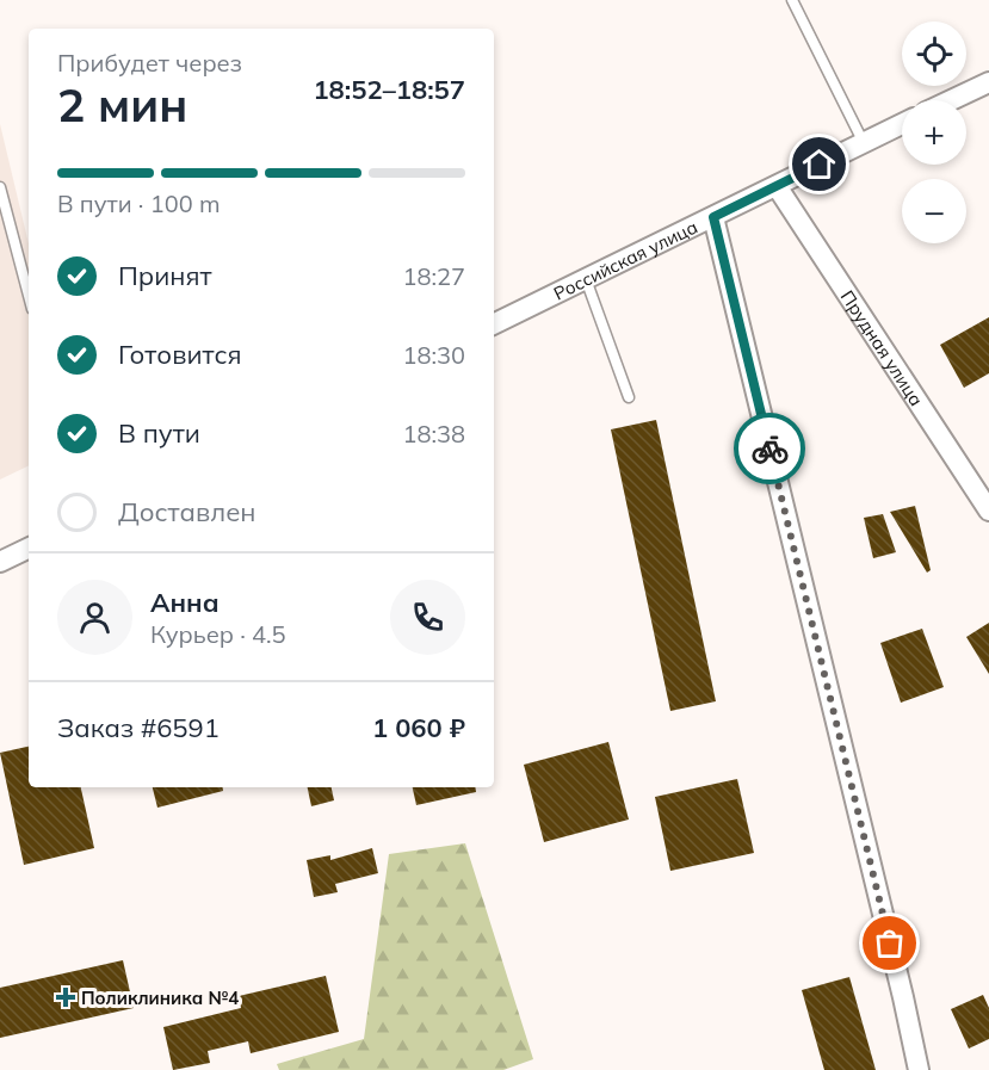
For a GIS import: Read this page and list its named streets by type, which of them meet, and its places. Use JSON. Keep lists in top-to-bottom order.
{
  "streets": {
    "street": ["Российская улица", "Прудная улица"]
  },
  "crossings": [
    ["Российская улица", "Прудная улица"]
  ],
  "places": {
    "health": ["Поликлиника №4"]
  },
  "page": {
    "map_buttons": ["+", "−"],
    "heading": ["2 мин", "Прибудет через", "18:52–18:57"],
    "panel": [
      "Анна",
      "Курьер · 4.5",
      "Заказ #6591",
      "1 060 ₽"
    ],
    "bar": "В пути · 100 m",
    "list": [
      ["Принят", "18:27"],
      ["Готовится", "18:30"],
      ["В пути", "18:38"],
      "Доставлен"
    ]
  }
}
